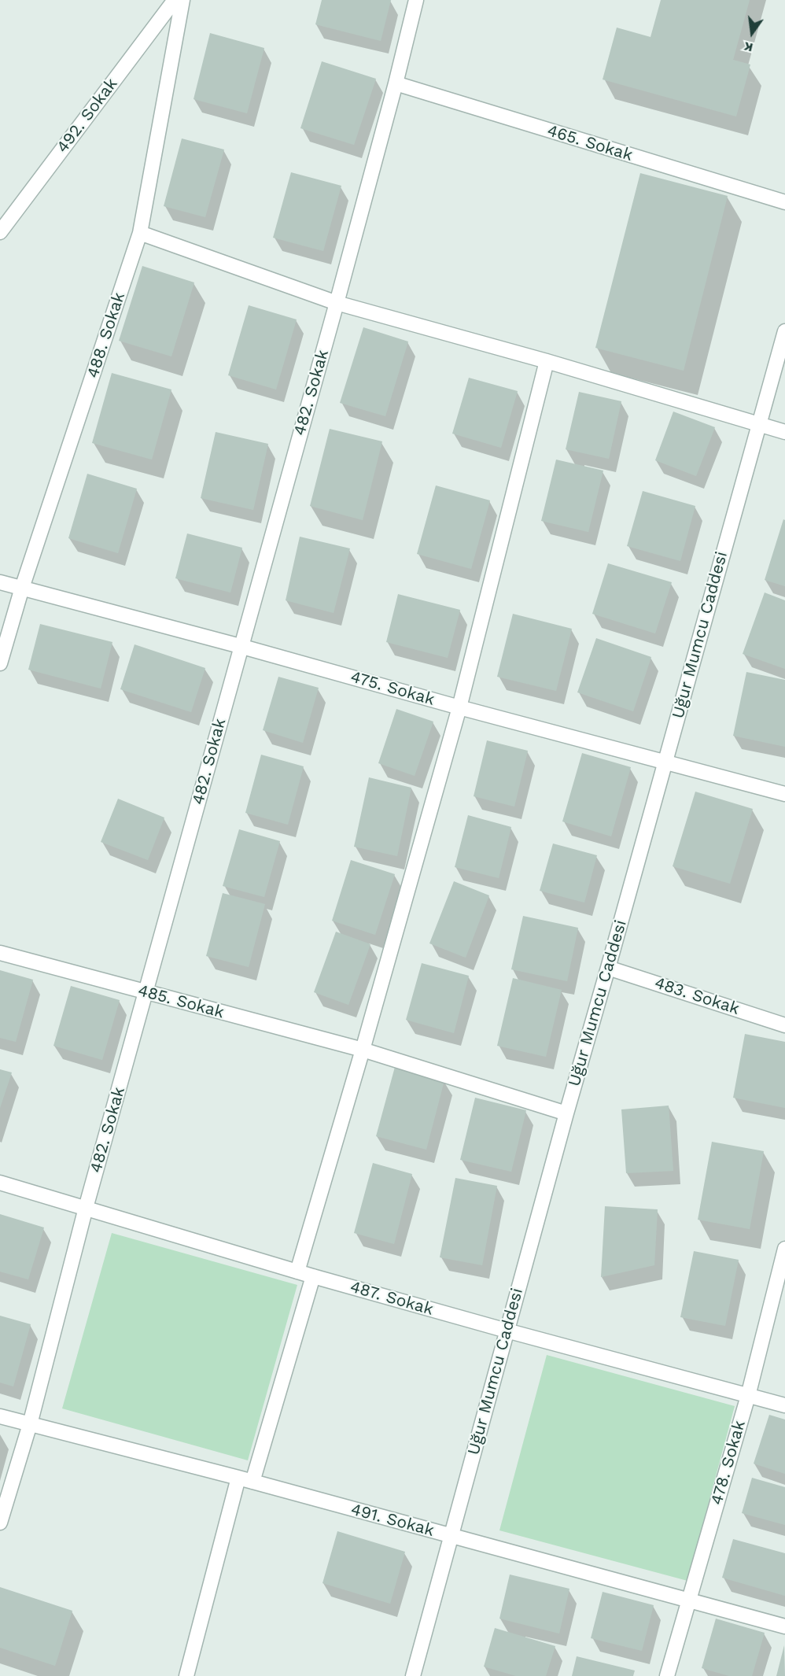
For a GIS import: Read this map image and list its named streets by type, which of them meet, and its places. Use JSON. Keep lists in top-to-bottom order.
{
  "streets": {
    "street": [
      "492. Sokak",
      "465. Sokak",
      "488. Sokak",
      "482. Sokak",
      "Uğur Mumcu Caddesi",
      "475. Sokak",
      "483. Sokak",
      "485. Sokak",
      "487. Sokak",
      "478. Sokak",
      "491. Sokak"
    ]
  },
  "crossings": [
    ["465. Sokak", "482. Sokak"],
    ["488. Sokak", "475. Sokak"],
    ["482. Sokak", "475. Sokak"],
    ["482. Sokak", "485. Sokak"],
    ["482. Sokak", "487. Sokak"],
    ["482. Sokak", "491. Sokak"],
    ["Uğur Mumcu Caddesi", "475. Sokak"],
    ["Uğur Mumcu Caddesi", "483. Sokak"],
    ["Uğur Mumcu Caddesi", "485. Sokak"],
    ["Uğur Mumcu Caddesi", "487. Sokak"],
    ["Uğur Mumcu Caddesi", "491. Sokak"],
    ["487. Sokak", "478. Sokak"],
    ["478. Sokak", "491. Sokak"]
  ],
  "north": "bottom"
}
